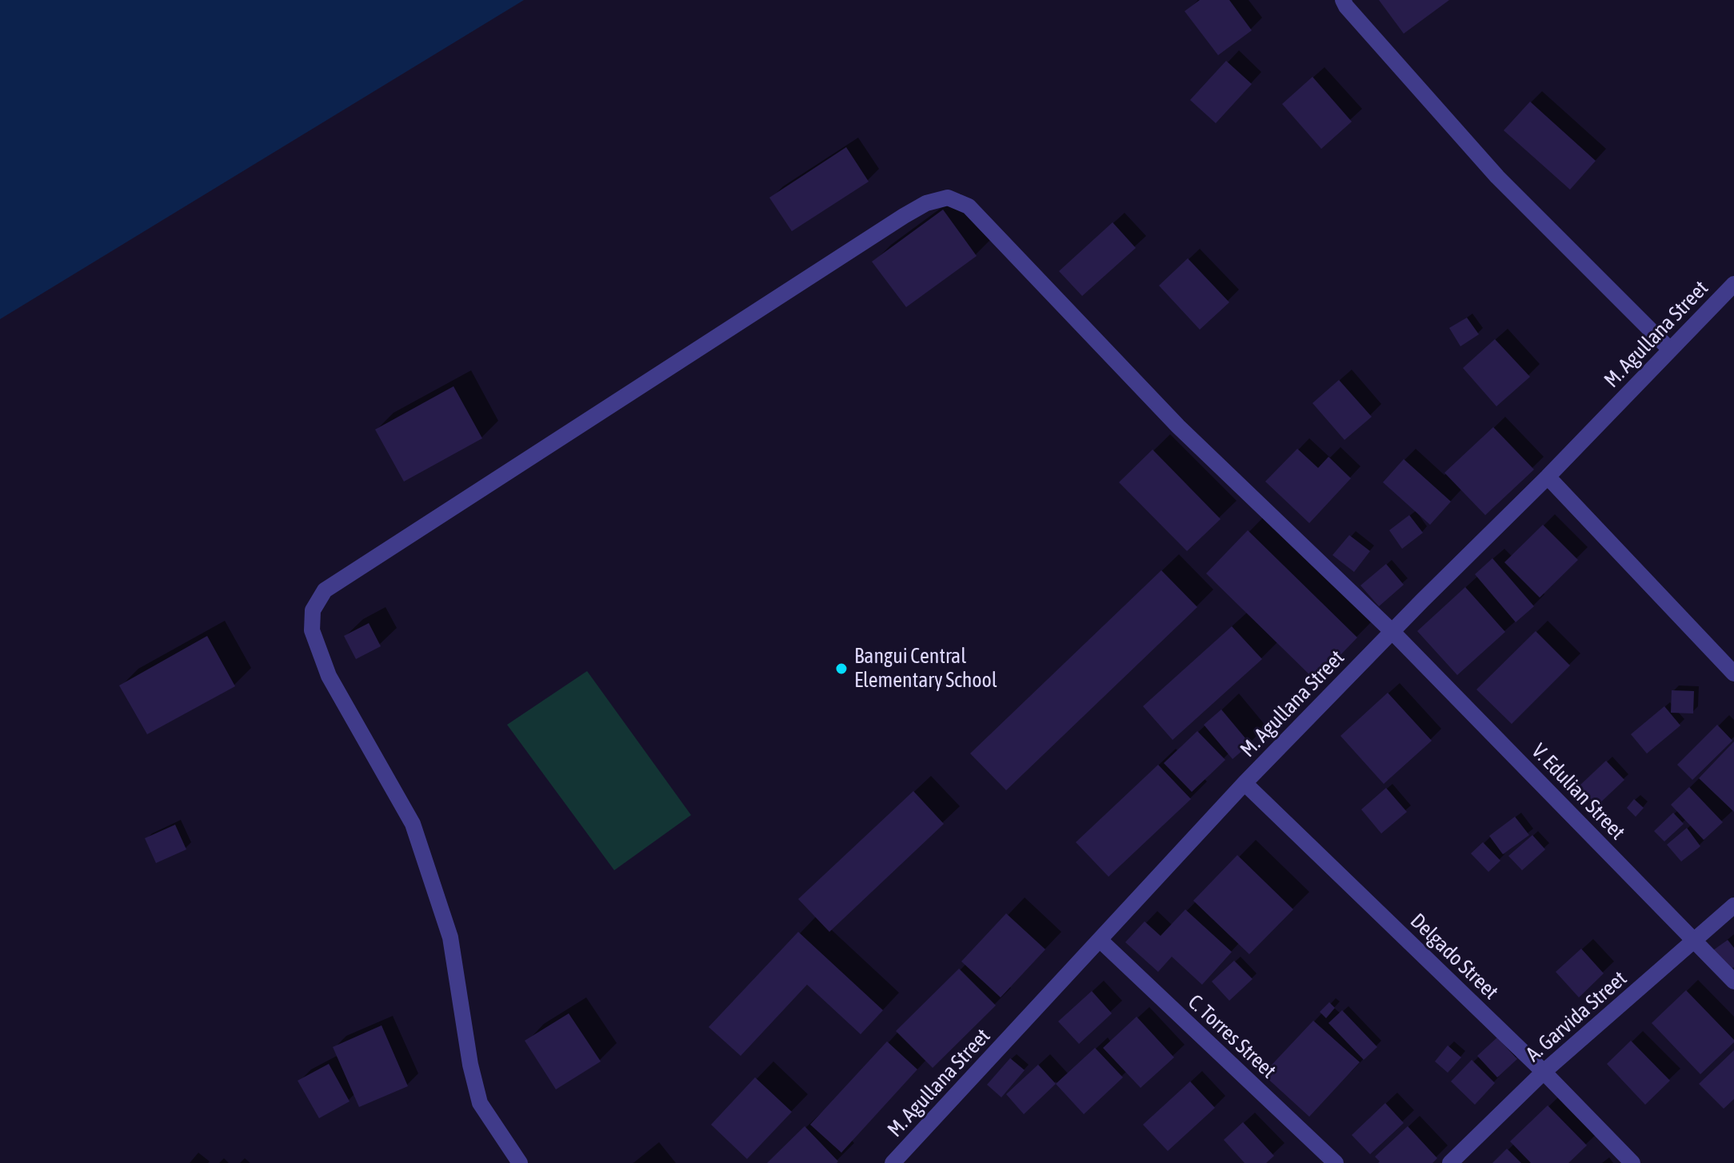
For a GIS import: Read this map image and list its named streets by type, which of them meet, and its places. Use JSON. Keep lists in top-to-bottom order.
{
  "streets": {
    "street": [
      "M. Agullana Street",
      "V. Edulian Street",
      "Delgado Street",
      "A. Garvida Street",
      "C. Torres Street"
    ]
  },
  "crossings": [
    ["M. Agullana Street", "V. Edulian Street"],
    ["M. Agullana Street", "Delgado Street"],
    ["M. Agullana Street", "C. Torres Street"],
    ["V. Edulian Street", "A. Garvida Street"],
    ["Delgado Street", "A. Garvida Street"]
  ],
  "places": ["Bangui Central Elementary School"]
}
